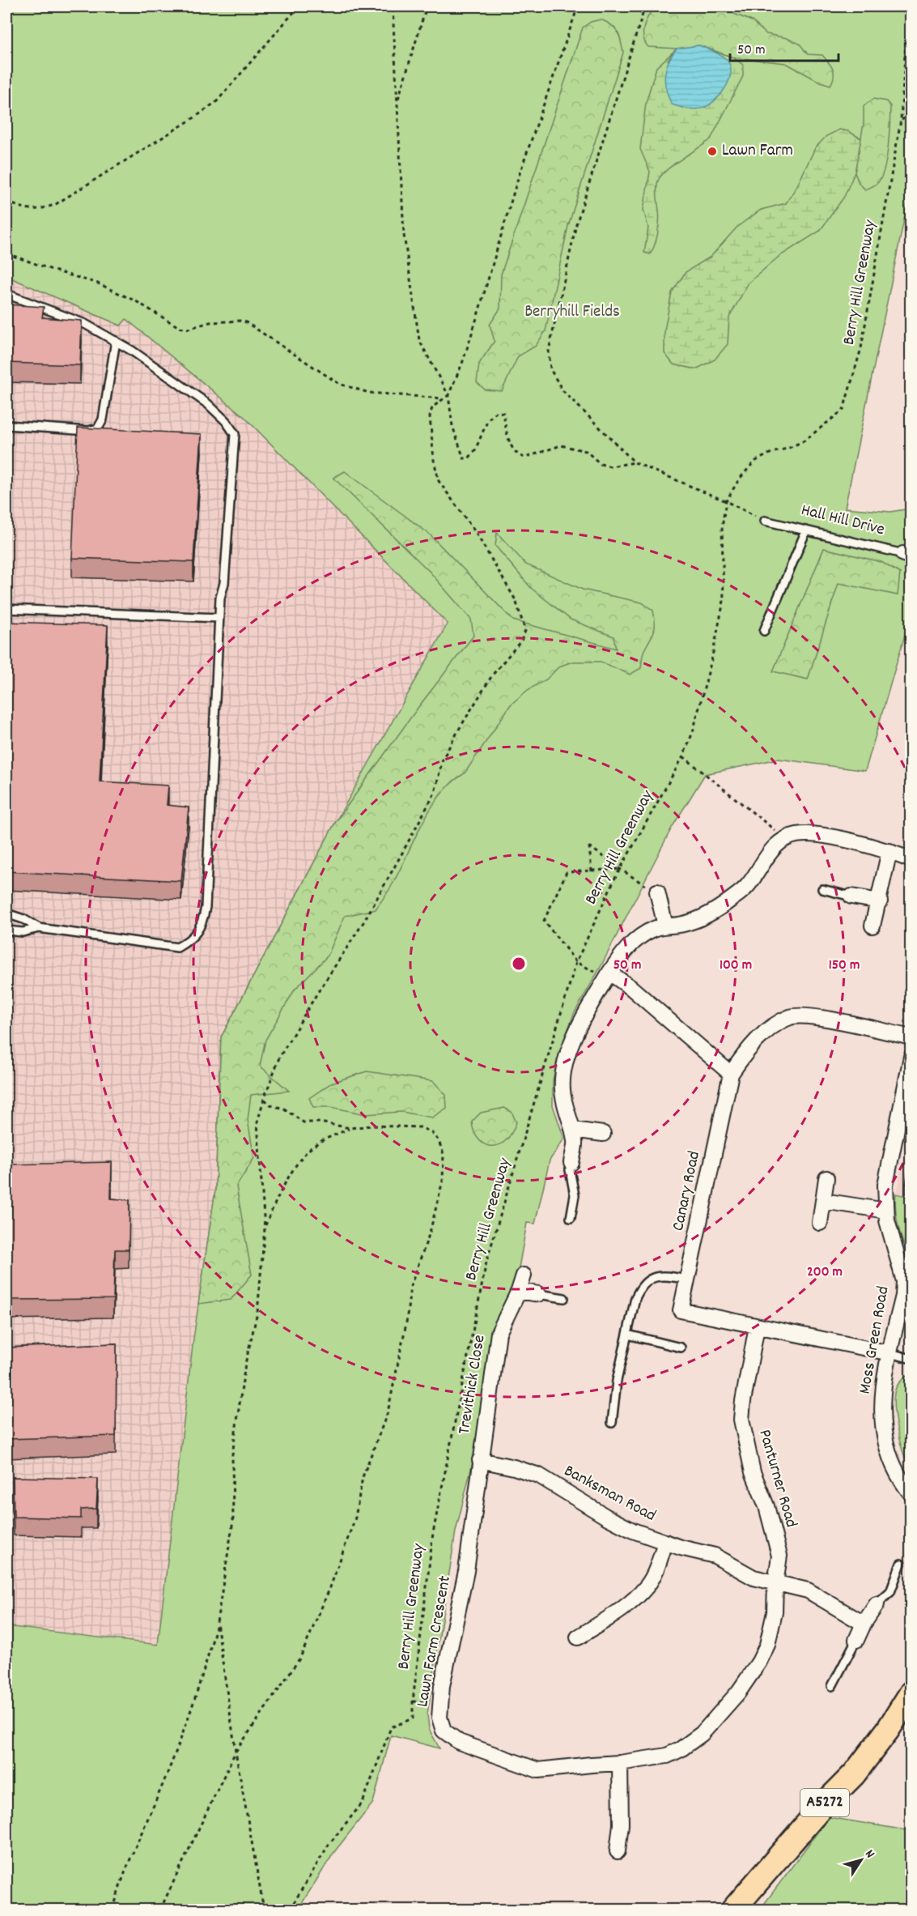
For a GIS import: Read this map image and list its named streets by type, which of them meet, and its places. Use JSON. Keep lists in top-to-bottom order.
{
  "streets": {
    "main road": ["A5272"],
    "street": [
      "Canary Road",
      "Moss Green Road",
      "Trevithick Close",
      "Panturner Road",
      "Banksman Road",
      "Lawn Farm Crescent"
    ],
    "lane": ["Hall Hill Drive"],
    "path": ["Berry Hill Greenway"]
  },
  "crossings": [
    ["Canary Road", "Moss Green Road"],
    ["Canary Road", "Panturner Road"],
    ["Trevithick Close", "Banksman Road"],
    ["Trevithick Close", "Lawn Farm Crescent"],
    ["Panturner Road", "Banksman Road"],
    ["Panturner Road", "Lawn Farm Crescent"],
    ["Banksman Road", "Lawn Farm Crescent"]
  ],
  "parks": ["Berryhill Fields"],
  "places": ["Lawn Farm"],
  "scale_bar": "50 m",
  "north": "top right",
  "rings": [
    "50 m",
    "100 m",
    "150 m",
    "200 m"
  ]
}
